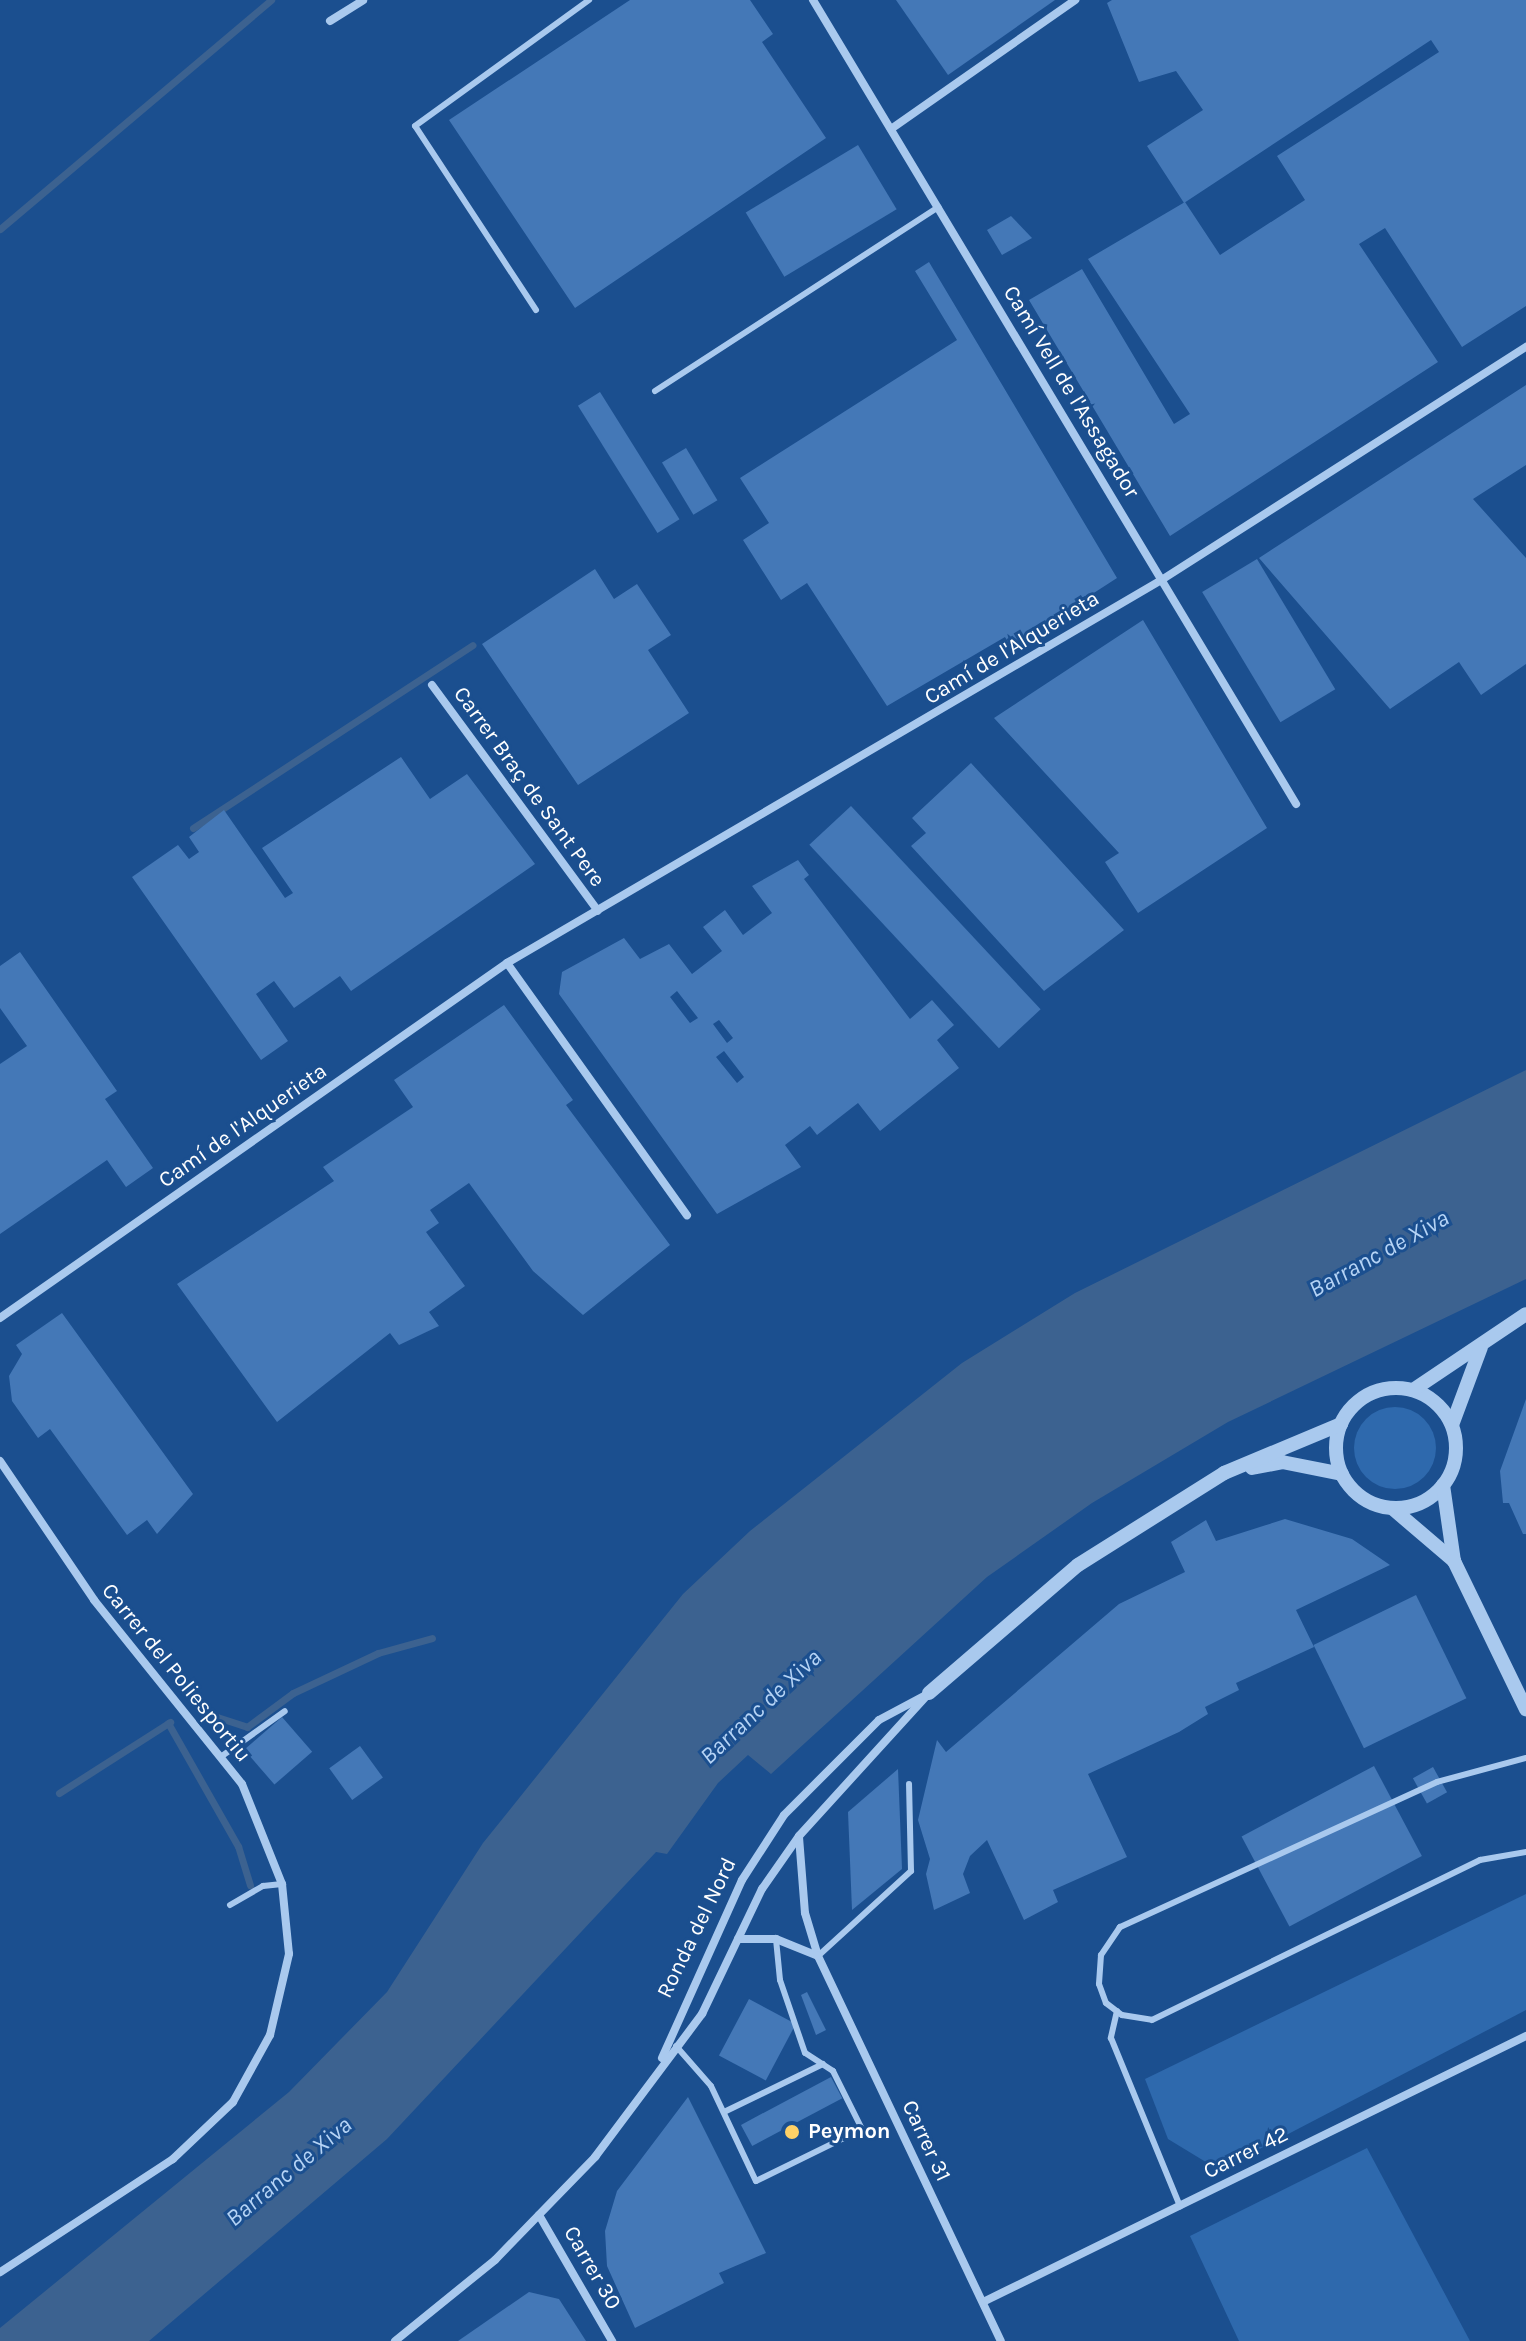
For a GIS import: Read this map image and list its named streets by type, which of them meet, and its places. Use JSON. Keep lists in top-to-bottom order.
{
  "streets": {
    "street": [
      "Camí Vell de l'Assagador",
      "Camí de l'Alquerieta",
      "Carrer Braç de Sant Pere",
      "Carrer del Poliesportiu",
      "Ronda del Nord",
      "Carrer 31",
      "Carrer 42",
      "Carrer 30"
    ]
  },
  "crossings": [
    ["Camí Vell de l'Assagador", "Camí de l'Alquerieta"],
    ["Camí de l'Alquerieta", "Carrer Braç de Sant Pere"],
    ["Ronda del Nord", "Carrer 31"],
    ["Ronda del Nord", "Carrer 30"],
    ["Carrer 31", "Carrer 42"]
  ],
  "water": ["Barranc de Xiva"],
  "places": ["Peymon"]
}
